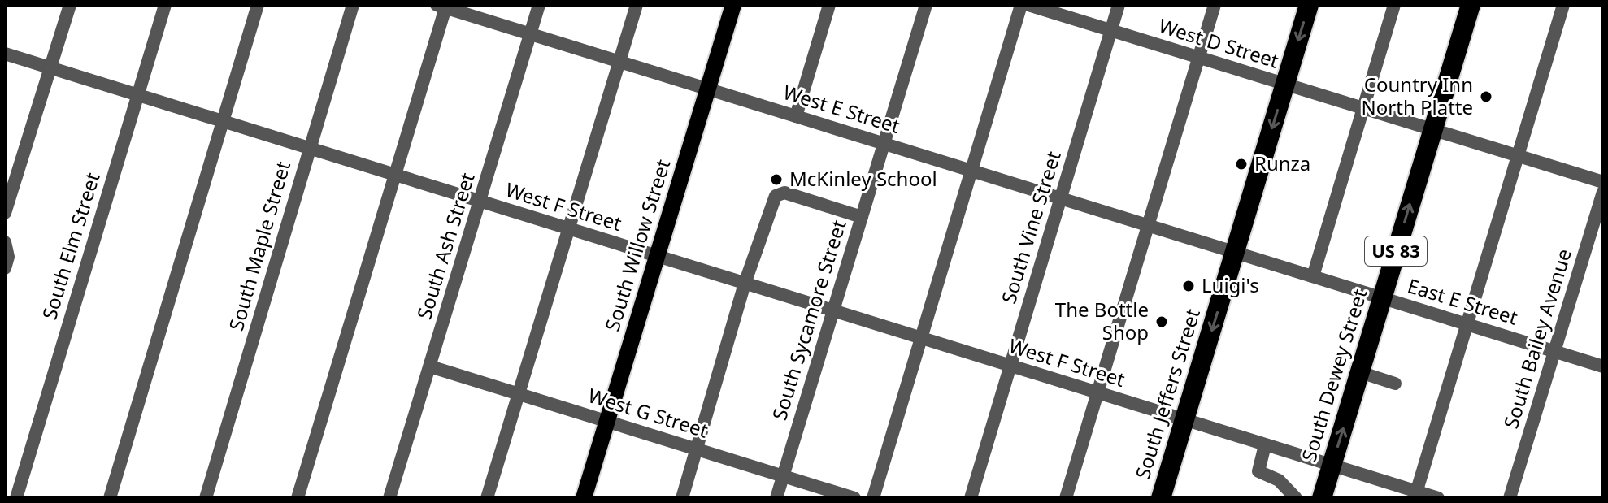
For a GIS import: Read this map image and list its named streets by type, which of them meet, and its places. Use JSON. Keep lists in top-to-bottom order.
{
  "streets": {
    "highway": ["US 83", "South Dewey Street", "South Jeffers Street"],
    "main road": ["South Willow Street"],
    "street": [
      "West D Street",
      "West E Street",
      "West F Street",
      "South Vine Street",
      "South Elm Street",
      "South Maple Street",
      "South Ash Street",
      "East E Street",
      "South Sycamore Street",
      "South Bailey Avenue",
      "West G Street"
    ]
  },
  "crossings": [
    ["West D Street", "South Vine Street"],
    ["West D Street", "South Dewey Street"],
    ["West D Street", "South Jeffers Street"],
    ["West E Street", "South Vine Street"],
    ["West E Street", "South Willow Street"],
    ["West E Street", "South Ash Street"],
    ["West E Street", "East E Street"],
    ["West E Street", "South Sycamore Street"],
    ["West E Street", "South Jeffers Street"],
    ["West F Street", "South Vine Street"],
    ["West F Street", "South Willow Street"],
    ["West F Street", "South Elm Street"],
    ["West F Street", "South Maple Street"],
    ["West F Street", "South Ash Street"],
    ["West F Street", "South Sycamore Street"],
    ["West F Street", "South Dewey Street"],
    ["West F Street", "South Jeffers Street"],
    ["South Willow Street", "West G Street"],
    ["South Ash Street", "West G Street"],
    ["East E Street", "South Bailey Avenue"],
    ["East E Street", "South Dewey Street"],
    ["East E Street", "South Jeffers Street"],
    ["South Sycamore Street", "West G Street"]
  ],
  "one_way": ["South Dewey Street", "South Jeffers Street"],
  "places": [
    "Country Inn North Platte",
    "Runza",
    "McKinley School",
    "Luigi's",
    "The Bottle Shop"
  ]
}
